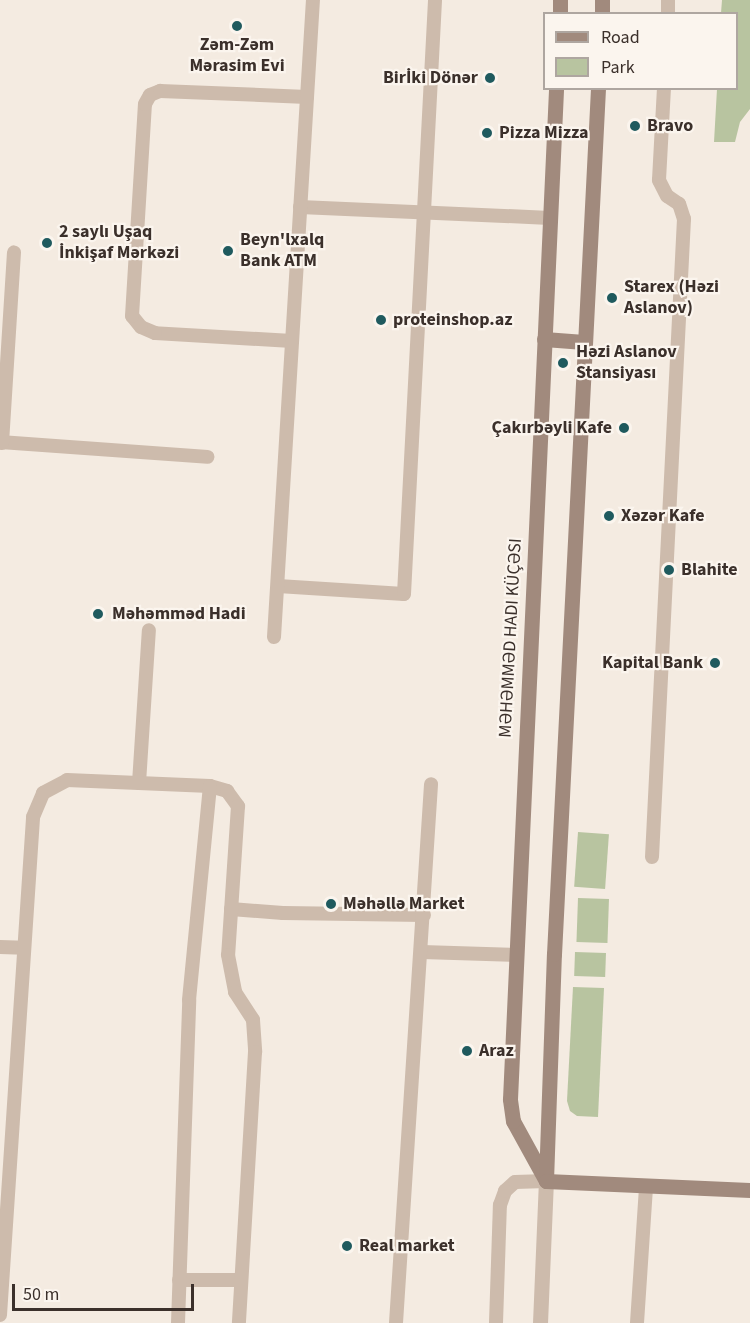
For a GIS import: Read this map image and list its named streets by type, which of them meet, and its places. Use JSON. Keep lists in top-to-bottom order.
{
  "streets": {
    "street": ["MƏHƏMMƏD HADI KÜÇƏSI"]
  },
  "places": [
    "Zәm-Zәm Mәrasim Evi",
    "Birİki Dönər",
    "Bravo",
    "Pizza Mizza",
    "2 saylı Uşaq İnkişaf Mərkəzi",
    "Beyn'lxalq Bank ATM",
    "Starex (Həzi Aslanov)",
    "proteinshop.az",
    "Həzi Aslanov Stansiyası",
    "Çakırbəyli Kafe",
    "Xəzər Kafe",
    "Blahite",
    "Məhəmməd Hadi",
    "Kapital Bank",
    "Mәhәllә Market",
    "Araz",
    "Real market"
  ],
  "legend": ["Road", "Park"],
  "scale_bar": "50 m"
}
